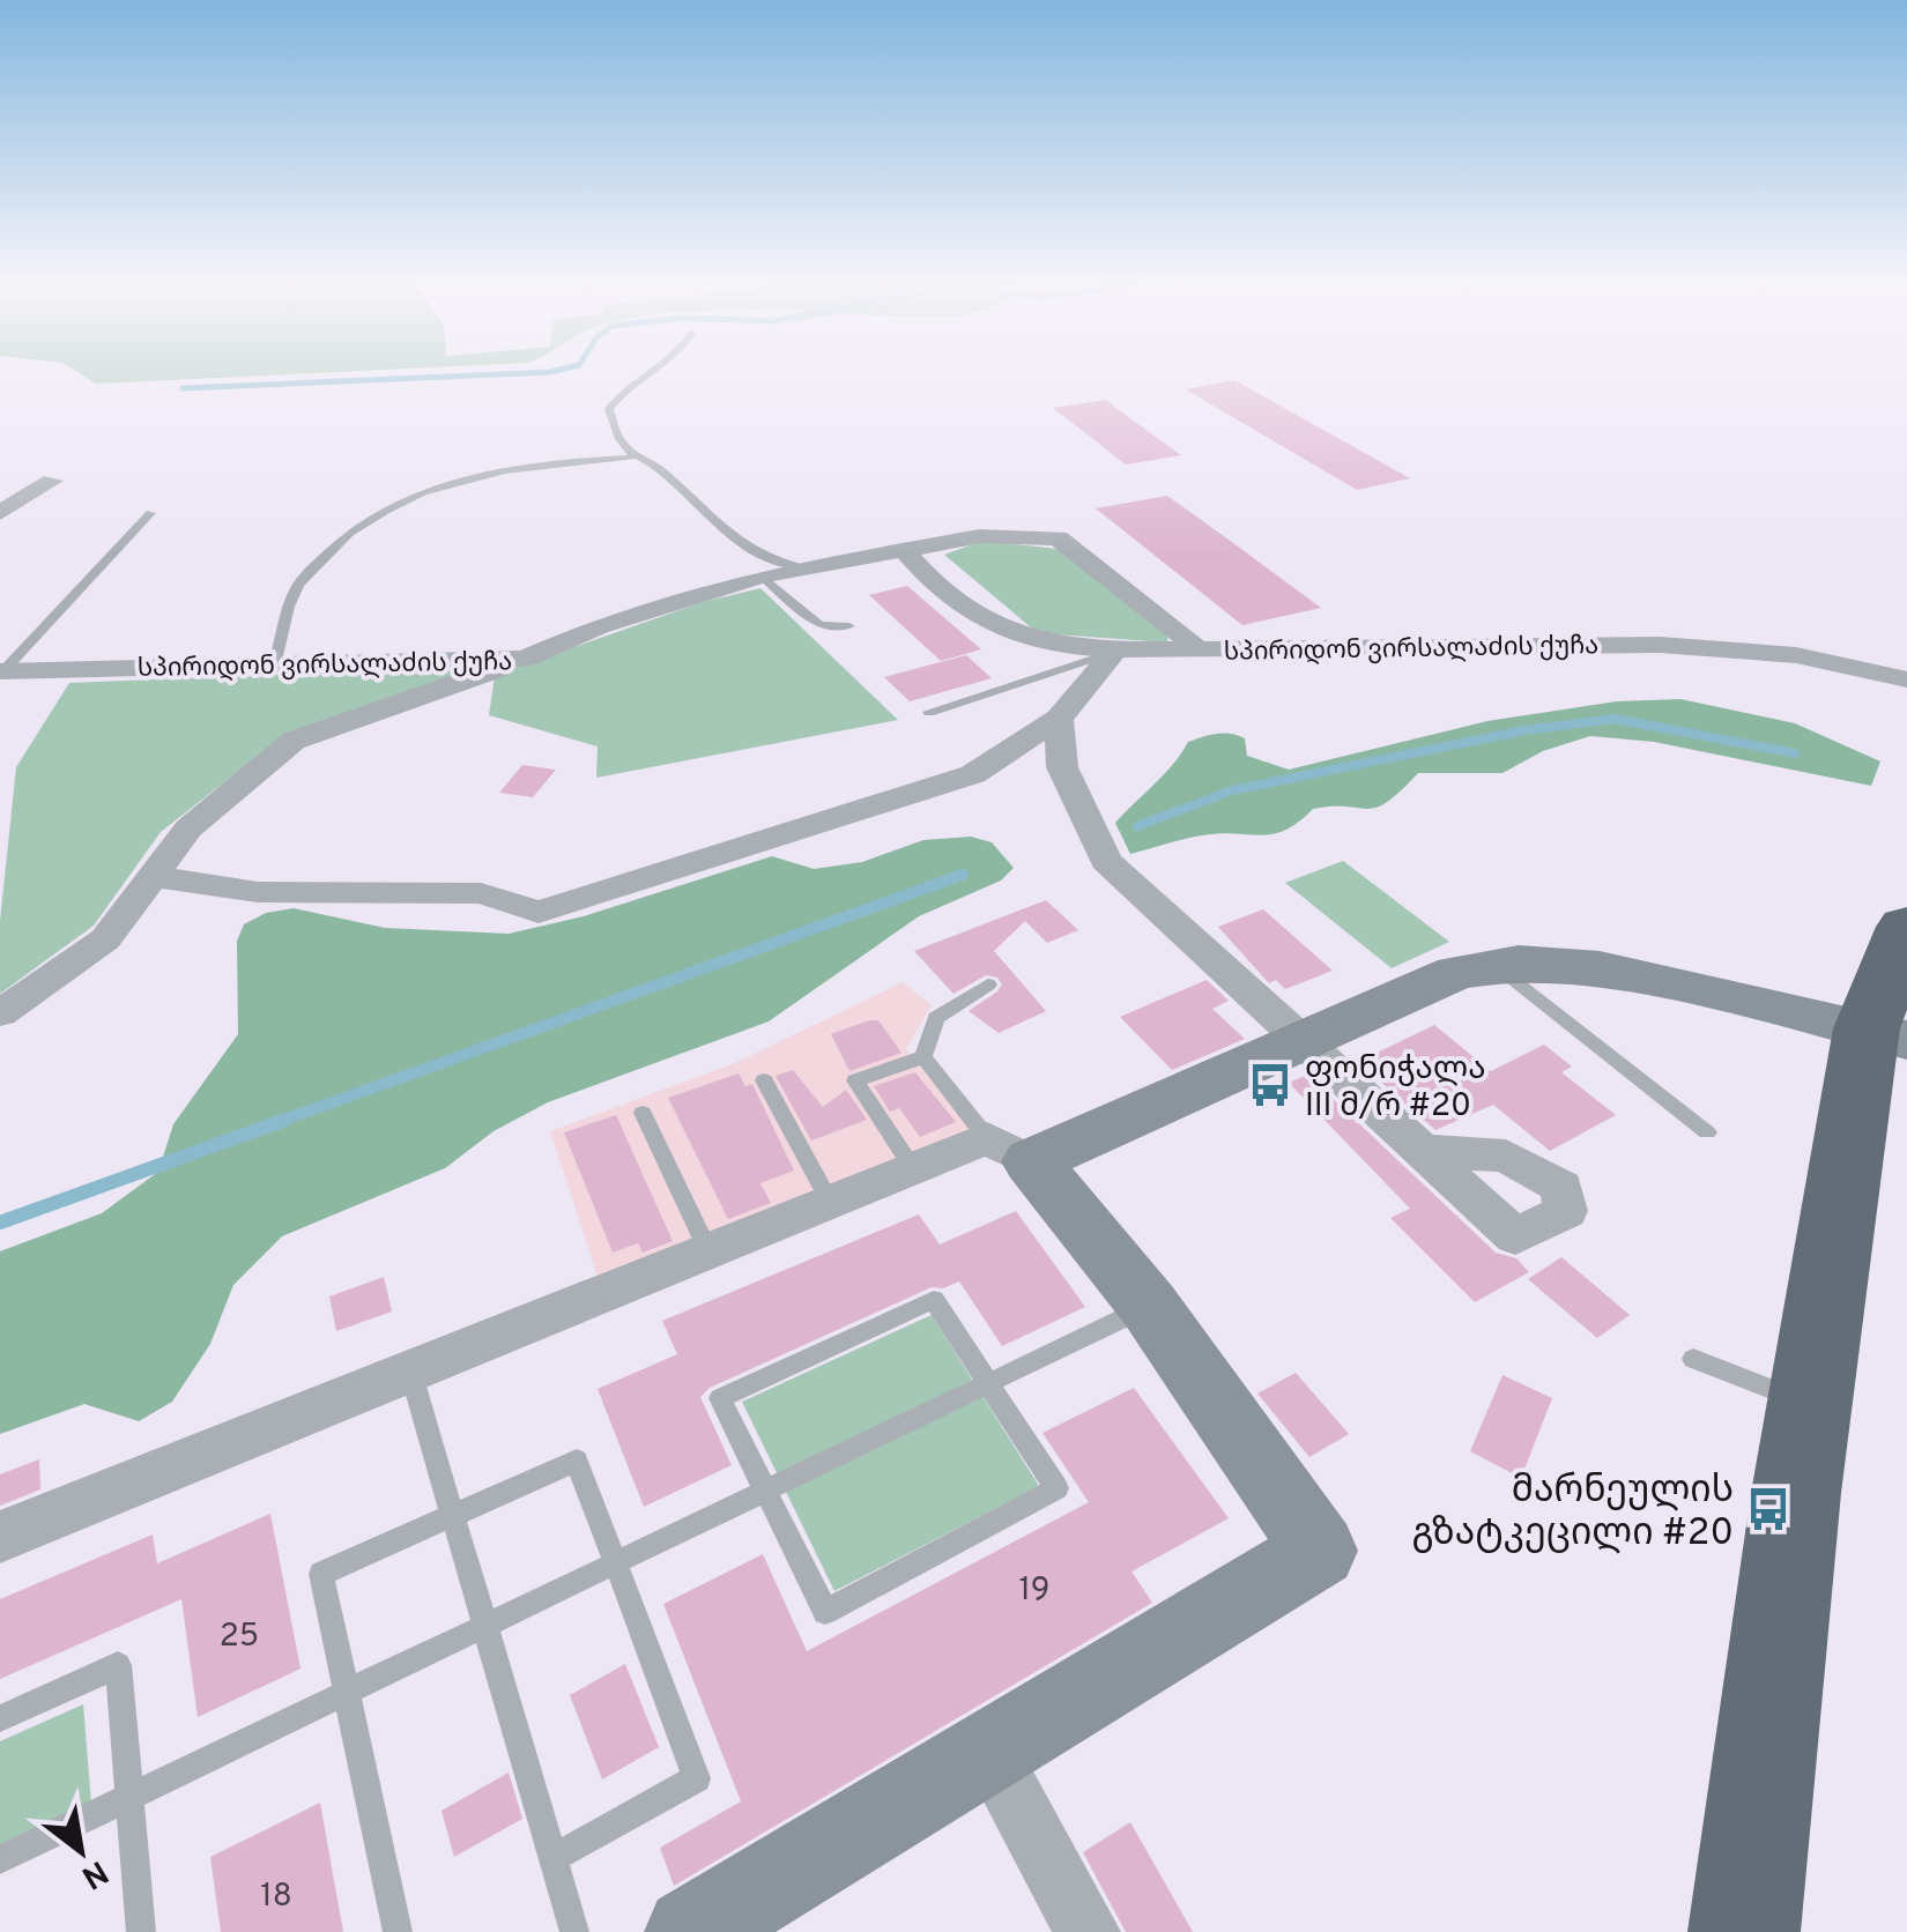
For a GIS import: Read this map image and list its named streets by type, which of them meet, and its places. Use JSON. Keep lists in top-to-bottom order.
{
  "streets": {
    "street": ["სპირიდონ ვირსალაძის ქუჩა"]
  },
  "places": {
    "bus stop": ["ფონიჭალა III მ/რ #20", "მარნეულის გზატკეცილი #20"]
  },
  "house_numbers": ["19", "25", "18"],
  "north": "bottom right"
}
